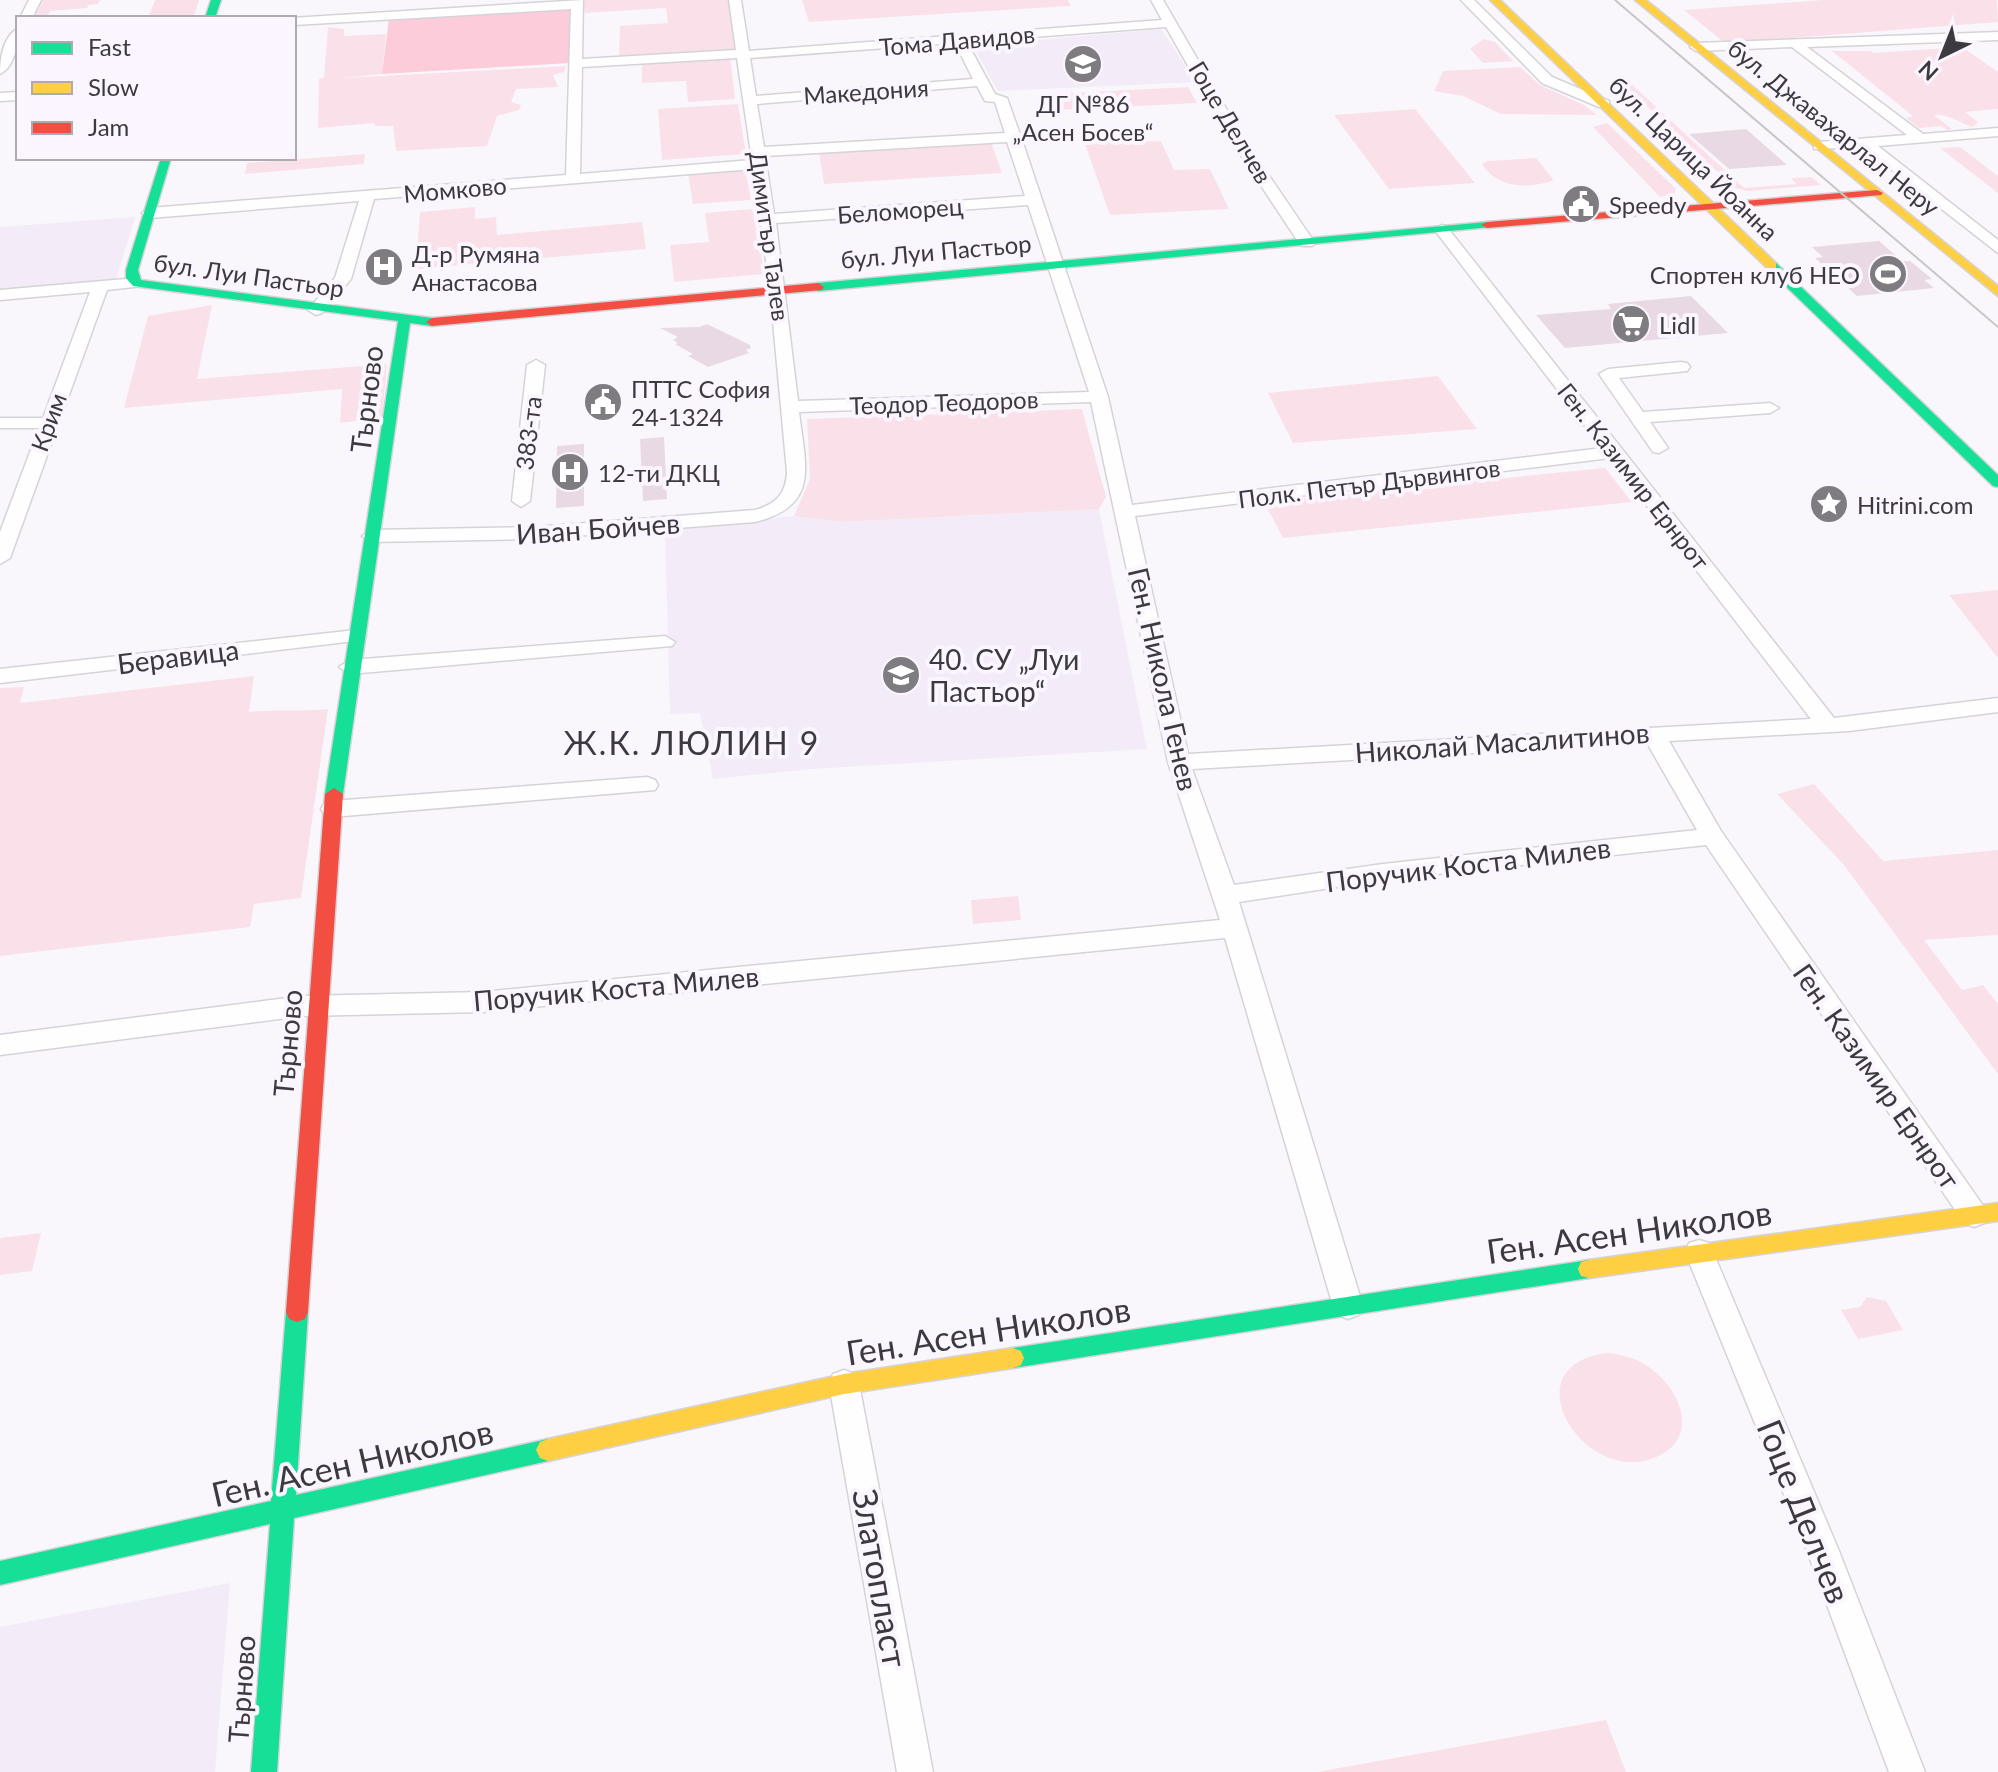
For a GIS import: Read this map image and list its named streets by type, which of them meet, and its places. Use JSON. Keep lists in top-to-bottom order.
{
  "streets": {
    "street": [
      "Тома Давидов",
      "Македония",
      "Гоце Делчев",
      "бул. Джавахарлал Неру",
      "бул. Царица Йоанна",
      "Момково",
      "Беломорец",
      "Димитър Талев",
      "бул. Луи Пастьор",
      "Търново",
      "Теодор Теодоров",
      "Крим",
      "383-та",
      "Ген. Казимир Ернрот",
      "Полк. Петър Дървингов",
      "Иван Бойчев",
      "Беравица",
      "Ген. Никола Генев",
      "Николай Масалитинов",
      "Поручик Коста Милев",
      "Ген. Асен Николов",
      "Златопласт"
    ]
  },
  "crossings": [
    ["Тома Давидов", "Гоце Делчев"],
    ["Тома Давидов", "Димитър Талев"],
    ["Тома Давидов", "Ген. Никола Генев"],
    ["Македония", "Димитър Талев"],
    ["Македония", "Ген. Никола Генев"],
    ["Гоце Делчев", "бул. Луи Пастьор"],
    ["Гоце Делчев", "Ген. Асен Николов"],
    ["бул. Джавахарлал Неру", "бул. Луи Пастьор"],
    ["бул. Царица Йоанна", "бул. Луи Пастьор"],
    ["Момково", "Димитър Талев"],
    ["Момково", "Ген. Никола Генев"],
    ["Беломорец", "Димитър Талев"],
    ["Беломорец", "Ген. Никола Генев"],
    ["Димитър Талев", "бул. Луи Пастьор"],
    ["Димитър Талев", "Теодор Теодоров"],
    ["Димитър Талев", "Иван Бойчев"],
    ["бул. Луи Пастьор", "Търново"],
    ["бул. Луи Пастьор", "Крим"],
    ["бул. Луи Пастьор", "Ген. Казимир Ернрот"],
    ["бул. Луи Пастьор", "Ген. Никола Генев"],
    ["Търново", "Иван Бойчев"],
    ["Търново", "Беравица"],
    ["Търново", "Поручик Коста Милев"],
    ["Търново", "Ген. Асен Николов"],
    ["Теодор Теодоров", "Ген. Никола Генев"],
    ["Ген. Казимир Ернрот", "Полк. Петър Дървингов"],
    ["Ген. Казимир Ернрот", "Николай Масалитинов"],
    ["Ген. Казимир Ернрот", "Поручик Коста Милев"],
    ["Ген. Казимир Ернрот", "Ген. Асен Николов"],
    ["Полк. Петър Дървингов", "Ген. Никола Генев"],
    ["Ген. Никола Генев", "Николай Масалитинов"],
    ["Ген. Никола Генев", "Поручик Коста Милев"],
    ["Ген. Никола Генев", "Ген. Асен Николов"],
    ["Ген. Асен Николов", "Златопласт"]
  ],
  "districts": ["Ж.К. ЛЮЛИН 9"],
  "places": {
    "school or university": ["ДГ №86 „Асен Босев“", "40. СУ „Луи Пастьор“"],
    "public building": ["Speedy", "ПТТС София 24-1324"],
    "hospital": ["Д-р Румяна Анастасова", "12-ти ДКЦ"],
    "sports": ["Спортен клуб НЕО"],
    "supermarket": ["Lidl"],
    "place": ["Hitrini.com"]
  },
  "legend": ["Fast", "Slow", "Jam"],
  "north": "bottom left"
}
